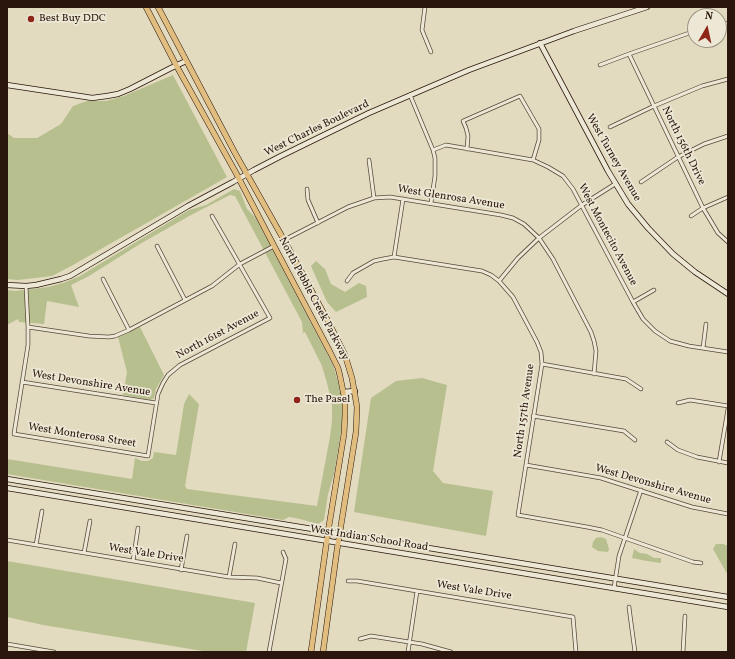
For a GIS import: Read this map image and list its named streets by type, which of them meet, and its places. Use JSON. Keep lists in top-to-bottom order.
{
  "streets": {
    "main road": [
      "West Charles Boulevard",
      "West Turney Avenue",
      "North Pebble Creek Parkway",
      "West Indian School Road"
    ],
    "street": [
      "North 156th Drive",
      "West Glenrosa Avenue",
      "West Montecito Avenue",
      "North 161st Avenue",
      "West Devonshire Avenue",
      "North 157th Avenue",
      "West Monterosa Street",
      "West Vale Drive"
    ]
  },
  "crossings": [
    ["West Charles Boulevard", "West Turney Avenue"],
    ["West Charles Boulevard", "North Pebble Creek Parkway"],
    ["West Glenrosa Avenue", "North Pebble Creek Parkway"],
    ["North Pebble Creek Parkway", "West Indian School Road"],
    ["North 161st Avenue", "West Devonshire Avenue"],
    ["North 161st Avenue", "West Monterosa Street"],
    ["West Devonshire Avenue", "North 157th Avenue"],
    ["West Devonshire Avenue", "West Monterosa Street"]
  ],
  "places": ["Best Buy DDC", "The Pasel"],
  "north": "top"
}
